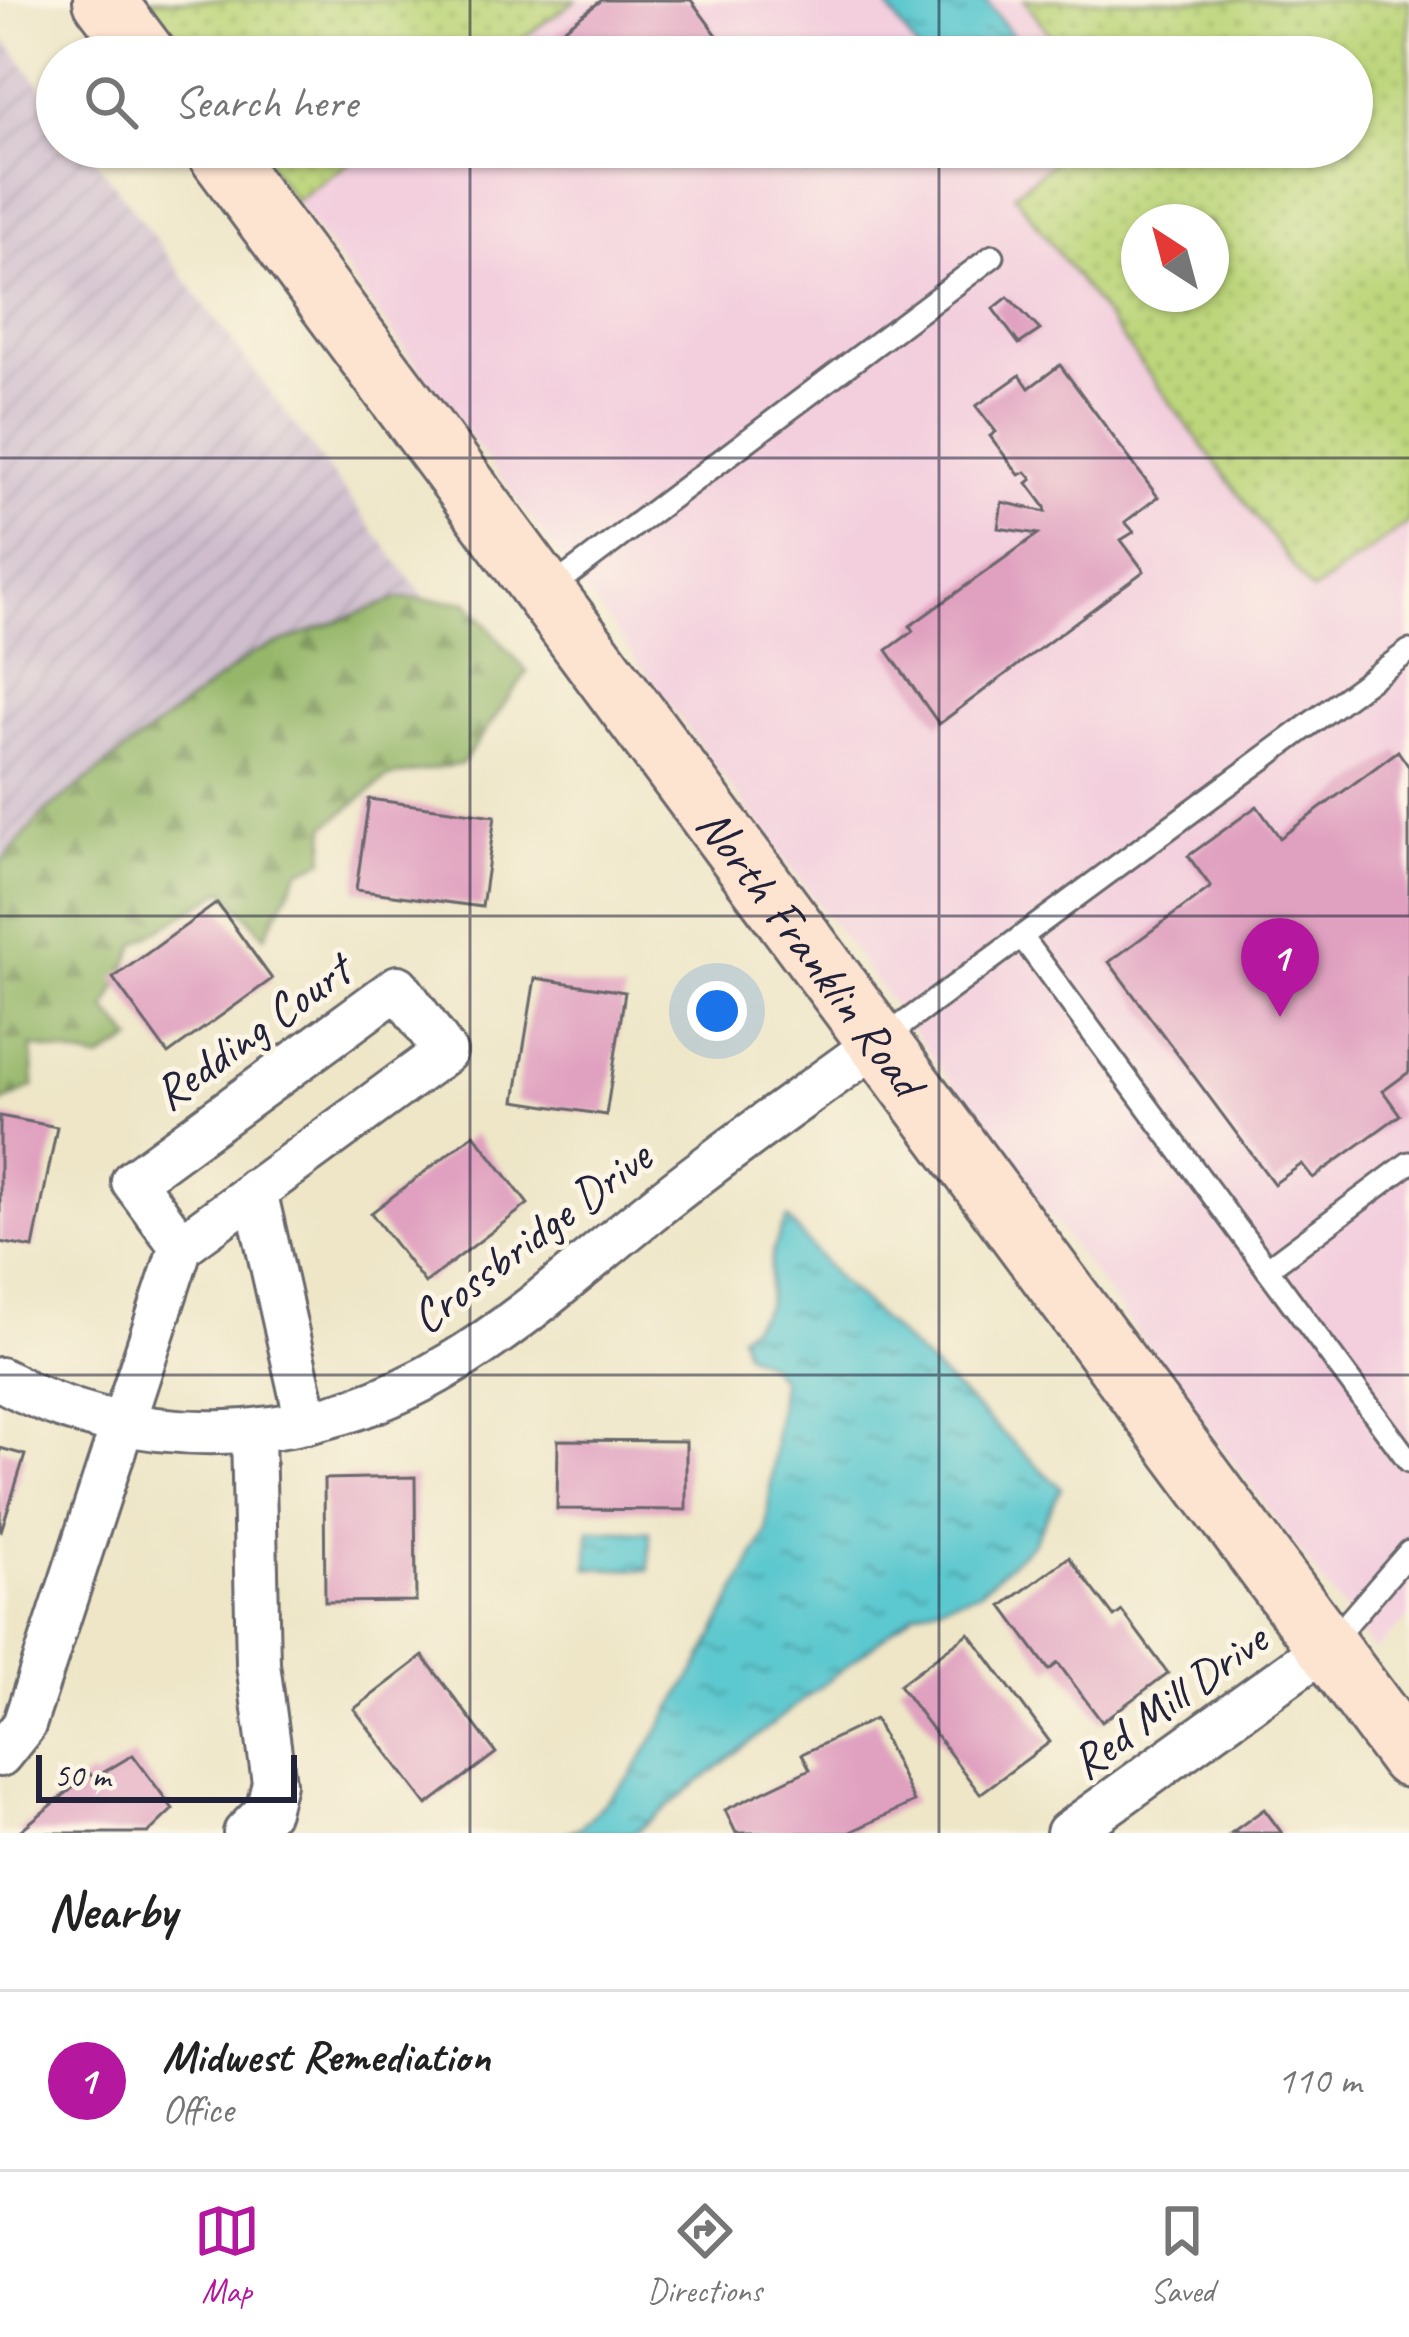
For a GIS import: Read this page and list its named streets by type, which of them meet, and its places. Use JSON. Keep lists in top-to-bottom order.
{
  "streets": {
    "main road": ["North Franklin Road"],
    "street": ["Redding Court", "Crossbridge Drive", "Red Mill Drive"]
  },
  "crossings": [
    ["North Franklin Road", "Crossbridge Drive"],
    ["North Franklin Road", "Red Mill Drive"]
  ],
  "scale_bar": "50 m",
  "north": "top left",
  "page": {
    "search": "Search here",
    "pins": "1",
    "scale": "50 m",
    "heading": "Nearby",
    "list": [
      {
        "mark": "1",
        "name": "Midwest Remediation",
        "note": "Office",
        "value": "110 m"
      }
    ],
    "nav": ["Map", "Directions", "Saved"]
  }
}
